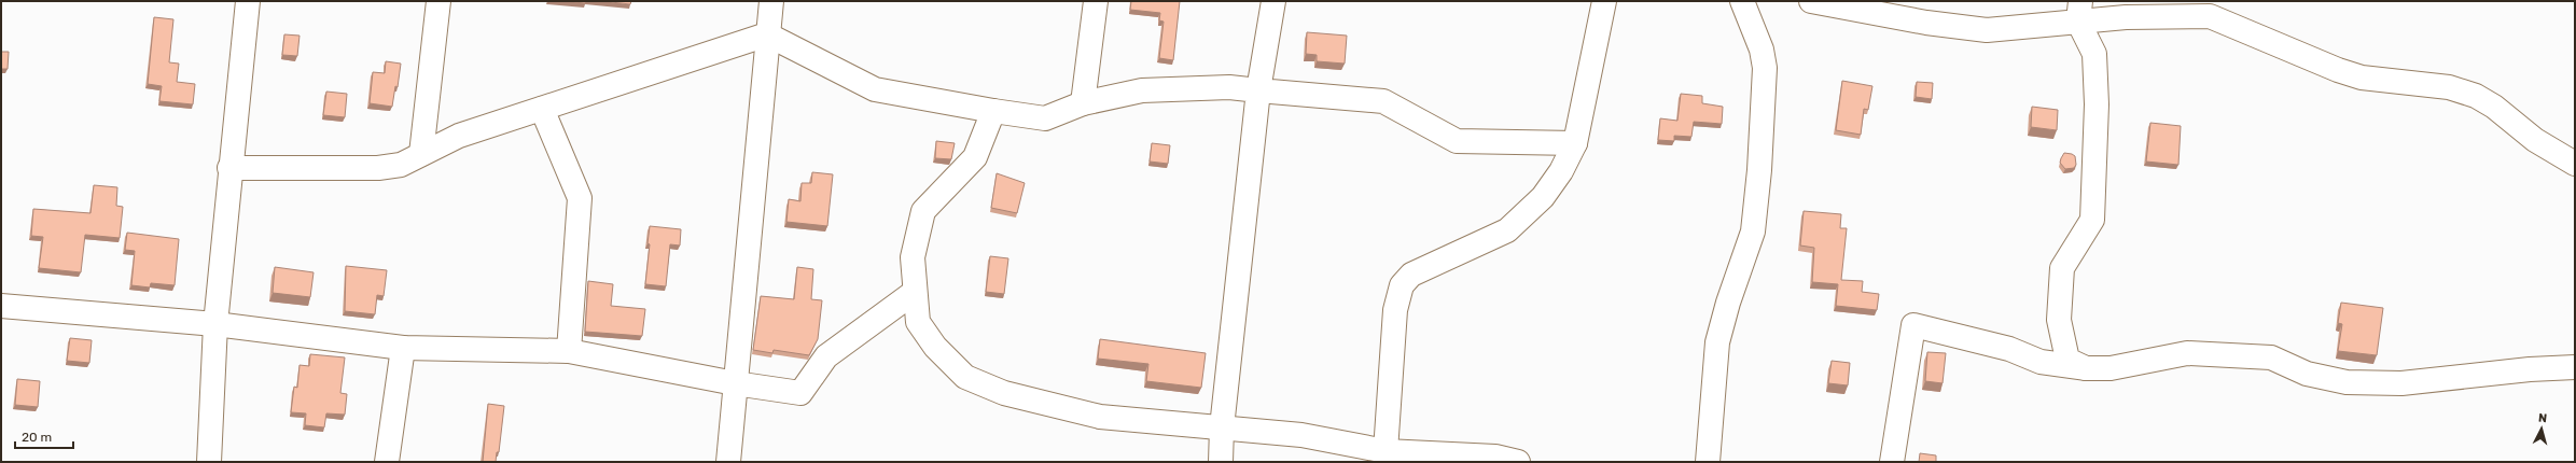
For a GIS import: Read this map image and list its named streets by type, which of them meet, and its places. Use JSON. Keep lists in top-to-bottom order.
{
  "scale_bar": "20 m",
  "north": "top"
}
